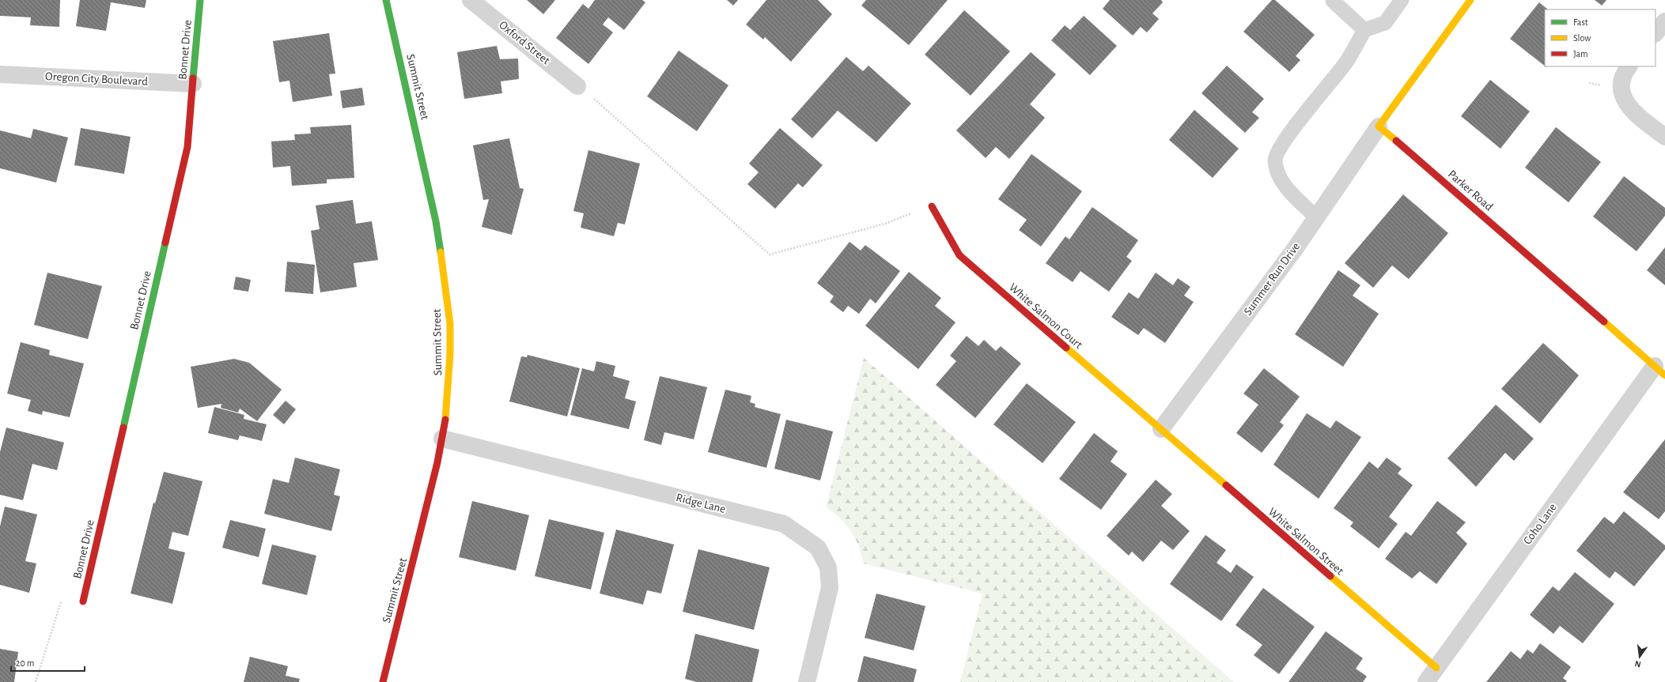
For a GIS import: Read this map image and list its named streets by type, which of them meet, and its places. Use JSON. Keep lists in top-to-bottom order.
{
  "streets": {
    "street": [
      "Oxford Street",
      "Bonnet Drive",
      "Oregon City Boulevard",
      "Summit Street",
      "Parker Road",
      "Summer Run Drive",
      "White Salmon Court",
      "Ridge Lane",
      "Coho Lane",
      "White Salmon Street"
    ]
  },
  "crossings": [
    ["Bonnet Drive", "Oregon City Boulevard"],
    ["Summit Street", "Ridge Lane"],
    ["Parker Road", "Summer Run Drive"],
    ["Parker Road", "Coho Lane"],
    ["Summer Run Drive", "White Salmon Court"],
    ["Summer Run Drive", "White Salmon Street"],
    ["White Salmon Court", "White Salmon Street"],
    ["Coho Lane", "White Salmon Street"]
  ],
  "legend": ["Fast", "Slow", "Jam"],
  "scale_bar": "20 m",
  "north": "bottom"
}
